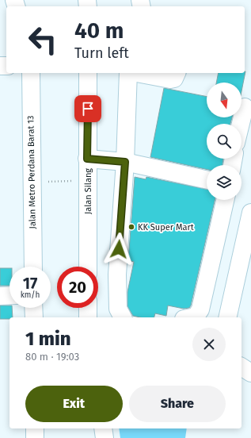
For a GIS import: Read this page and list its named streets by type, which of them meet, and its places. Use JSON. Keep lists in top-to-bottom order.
{
  "streets": {
    "street": ["Jalan Metro Perdana Barat 13", "Jalan Silang"]
  },
  "places": ["KK Super Mart"],
  "north": "bottom",
  "page": {
    "turn": ["40 m", "Turn left"],
    "speed": "17 km/h",
    "limit": "20",
    "heading": ["1 min", "80 m · 19:03"],
    "buttons": ["Exit", "Share"]
  }
}
